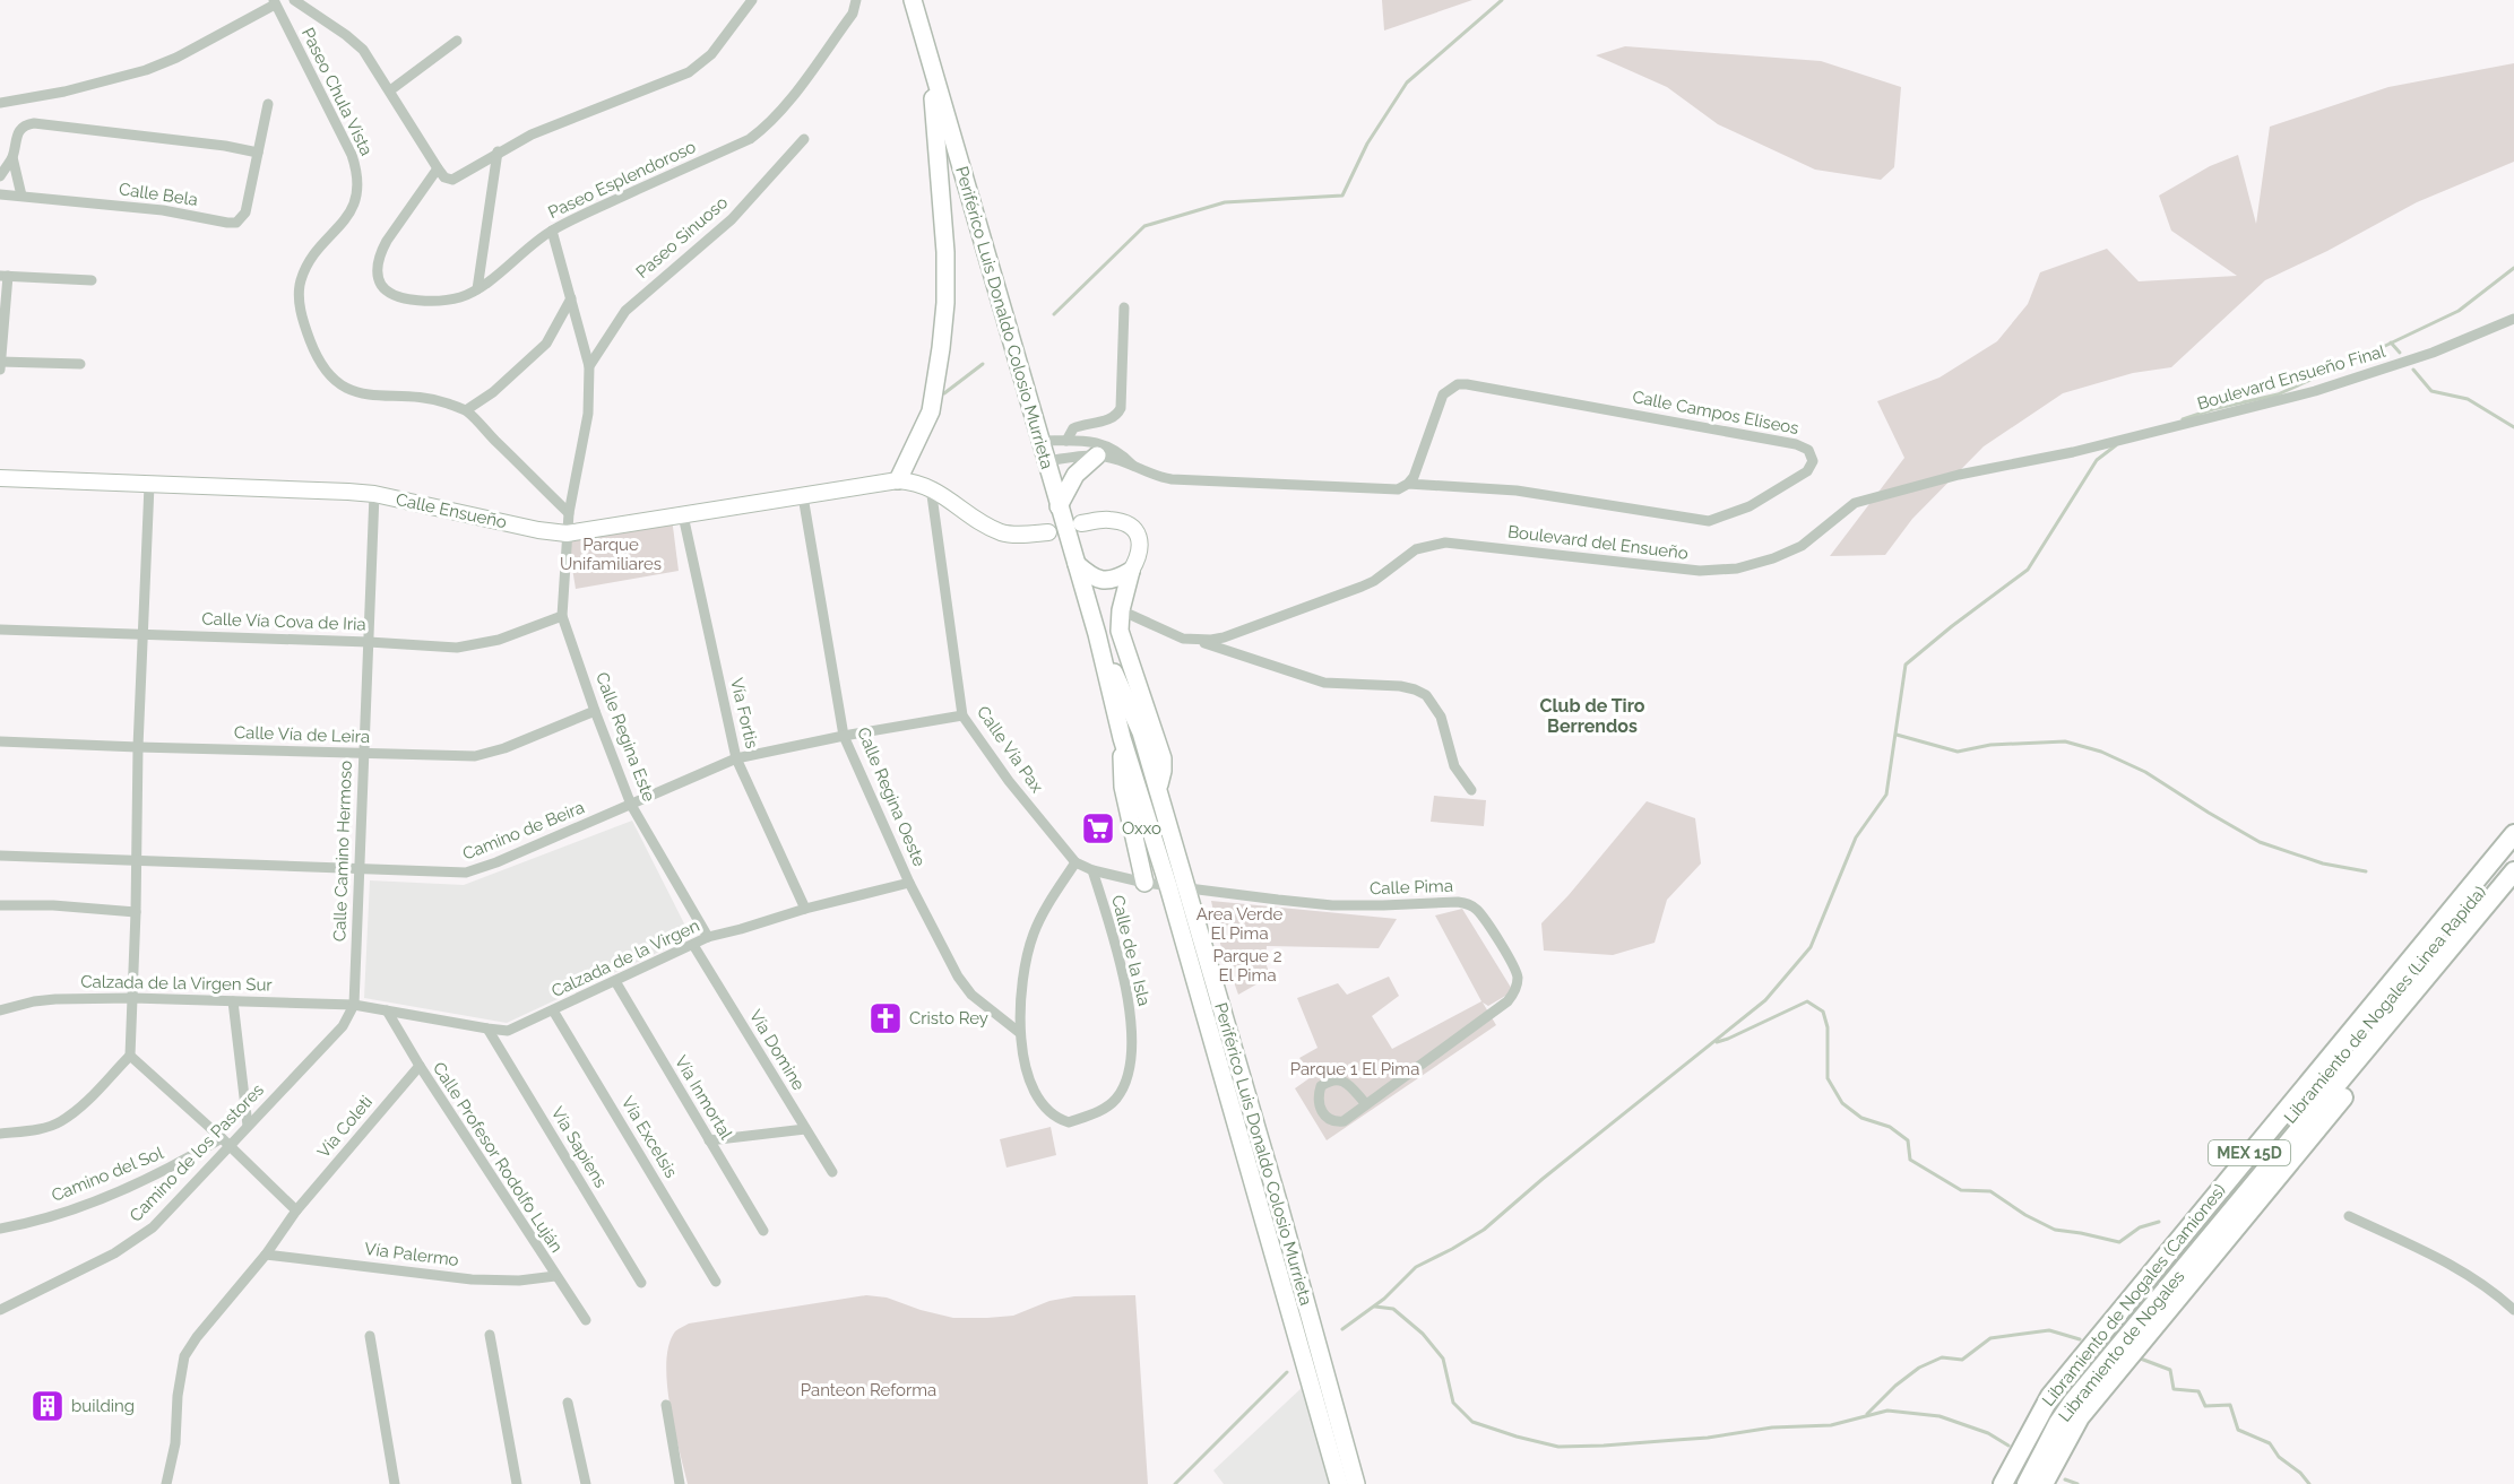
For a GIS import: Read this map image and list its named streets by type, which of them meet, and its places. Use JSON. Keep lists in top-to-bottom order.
{
  "streets": {
    "highway": [
      "Libramiento de Nogales (Linea Rapida)",
      "MEX 15D",
      "Libramiento de Nogales (Camiones)",
      "Libramiento de Nogales"
    ],
    "main road": ["Periférico Luis Donaldo Colosio Murrieta"],
    "street": [
      "Paseo Chula Vista",
      "Paseo Esplendoroso",
      "Calle Bela",
      "Paseo Sinuoso",
      "Boulevard Ensueño Final",
      "Calle Campos Eliseos",
      "Calle Ensueño",
      "Boulevard del Ensueño",
      "Calle Vía Cova de Iria",
      "Vía Fortis",
      "Calle Vía de Leira",
      "Calle Regina Este",
      "Calle Vía Pax",
      "Calle Regina Oeste",
      "Camino de Beira",
      "Calle Camino Hermoso",
      "Calle Pima",
      "Calle de la Isla",
      "Calzada de la Virgen",
      "Calzada de la Virgen Sur",
      "Vía Domine",
      "Vía Inmortal",
      "Vía Coleti",
      "Vía Excelsis",
      "Vía Sapiens",
      "Camino de los Pastores",
      "Calle Profesor Rodolfo Luján",
      "Camino del Sol",
      "Vía Palermo"
    ]
  },
  "crossings": [
    ["Periférico Luis Donaldo Colosio Murrieta", "Calle Campos Eliseos"],
    ["Periférico Luis Donaldo Colosio Murrieta", "Calle Vía Pax"],
    ["Periférico Luis Donaldo Colosio Murrieta", "Calle Pima"],
    ["Boulevard Ensueño Final", "Boulevard del Ensueño"],
    ["Calle Ensueño", "Vía Fortis"],
    ["Calle Ensueño", "Calle Regina Este"],
    ["Calle Ensueño", "Calle Regina Oeste"],
    ["Calle Ensueño", "Calle Camino Hermoso"],
    ["Calle Vía Cova de Iria", "Calle Regina Este"],
    ["Calle Vía Cova de Iria", "Calle Camino Hermoso"],
    ["Vía Fortis", "Camino de Beira"],
    ["Vía Fortis", "Calzada de la Virgen"],
    ["Calle Vía de Leira", "Calle Regina Este"],
    ["Calle Vía de Leira", "Calle Camino Hermoso"],
    ["Calle Regina Este", "Camino de Beira"],
    ["Calle Regina Este", "Calzada de la Virgen"],
    ["Calle Vía Pax", "Camino de Beira"],
    ["Calle Vía Pax", "Calle Pima"],
    ["Calle Vía Pax", "Calle de la Isla"],
    ["Calle Regina Oeste", "Camino de Beira"],
    ["Calle Regina Oeste", "Calle de la Isla"],
    ["Calle Regina Oeste", "Calzada de la Virgen"],
    ["Camino de Beira", "Calle Camino Hermoso"],
    ["Calle Camino Hermoso", "Calzada de la Virgen"],
    ["Calle Camino Hermoso", "Calzada de la Virgen Sur"],
    ["Calle Camino Hermoso", "Camino de los Pastores"],
    ["Calzada de la Virgen", "Calzada de la Virgen Sur"],
    ["Calzada de la Virgen", "Vía Domine"],
    ["Calzada de la Virgen", "Vía Inmortal"],
    ["Calzada de la Virgen", "Vía Excelsis"],
    ["Calzada de la Virgen", "Vía Sapiens"],
    ["Calzada de la Virgen", "Camino de los Pastores"],
    ["Calzada de la Virgen", "Calle Profesor Rodolfo Luján"],
    ["Calzada de la Virgen Sur", "Camino de los Pastores"],
    ["Vía Coleti", "Calle Profesor Rodolfo Luján"],
    ["Vía Coleti", "Vía Palermo"],
    ["Camino de los Pastores", "Camino del Sol"],
    ["Calle Profesor Rodolfo Luján", "Vía Palermo"]
  ],
  "districts": ["Club de Tiro Berrendos"],
  "parks": [
    "Parque Unifamiliares",
    "Area Verde El Pima",
    "Parque 2 El Pima",
    "Parque 1 El Pima",
    "Panteon Reforma"
  ],
  "places": {
    "supermarket": ["Oxxo"],
    "church": ["Cristo Rey"],
    "building": ["building"]
  }
}
